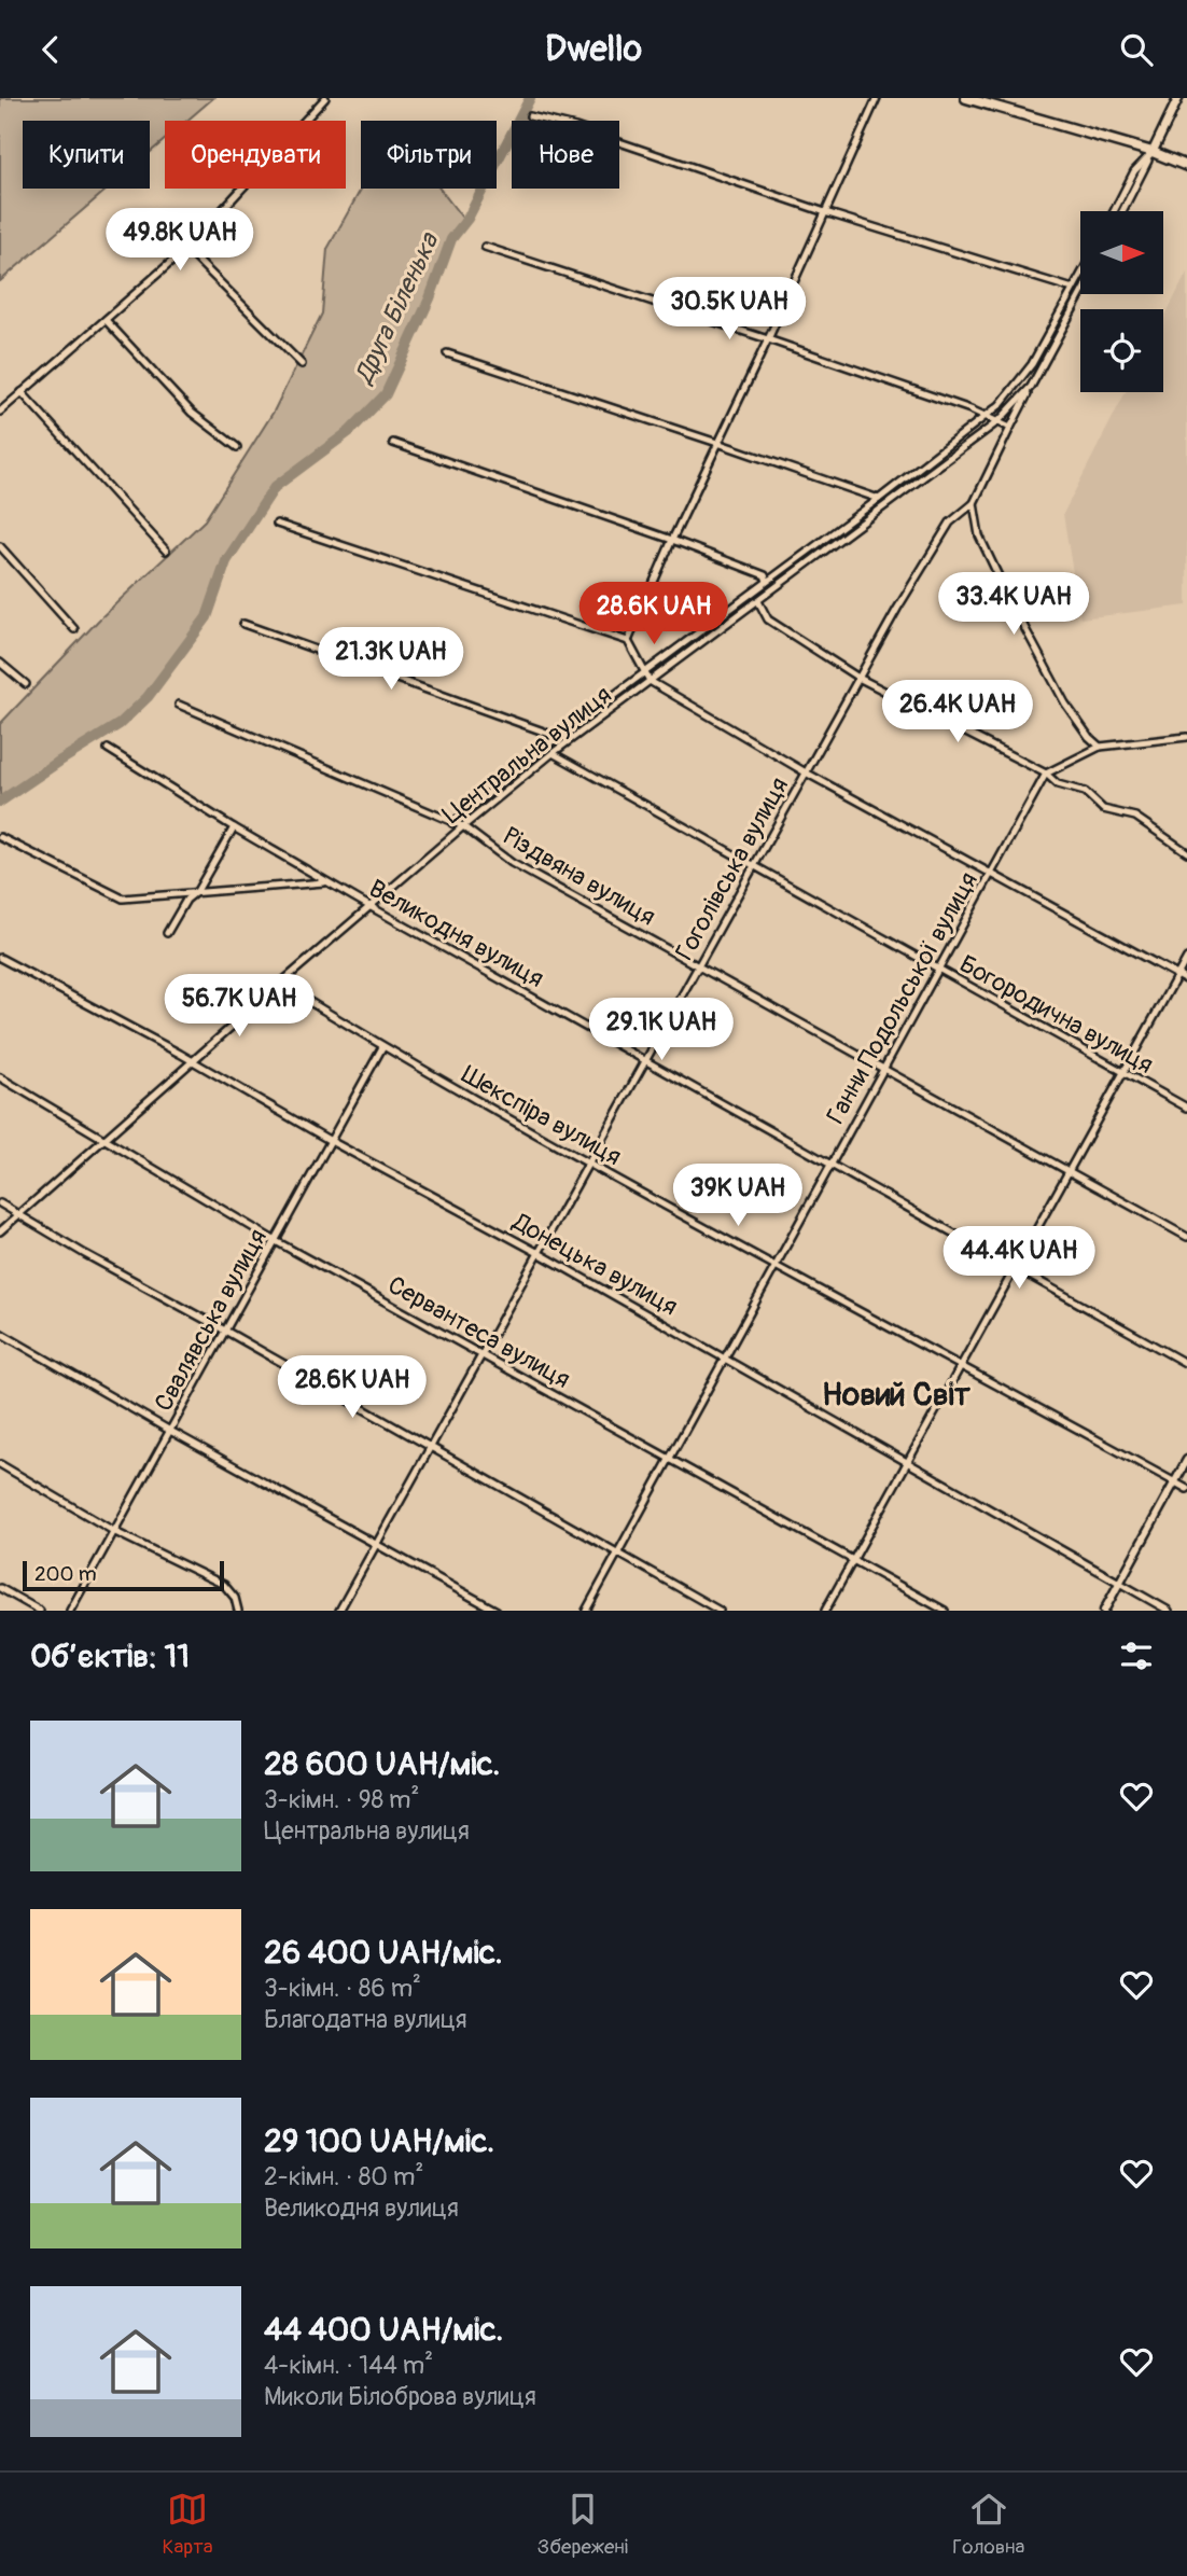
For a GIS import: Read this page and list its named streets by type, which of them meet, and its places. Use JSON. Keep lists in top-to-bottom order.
{
  "streets": {
    "street": [
      "Центральна вулиця",
      "Гоголівська вулиця",
      "Різдвяна вулиця",
      "Великодня вулиця",
      "Ганни Подольської вулиця",
      "Богородична вулиця",
      "Шекспіра вулиця",
      "Донецька вулиця",
      "Свалявська вулиця",
      "Сервантеса вулиця"
    ]
  },
  "crossings": [
    ["Центральна вулиця", "Гоголівська вулиця"],
    ["Центральна вулиця", "Різдвяна вулиця"],
    ["Центральна вулиця", "Великодня вулиця"],
    ["Центральна вулиця", "Богородична вулиця"],
    ["Центральна вулиця", "Шекспіра вулиця"],
    ["Центральна вулиця", "Донецька вулиця"],
    ["Центральна вулиця", "Сервантеса вулиця"],
    ["Гоголівська вулиця", "Різдвяна вулиця"],
    ["Гоголівська вулиця", "Великодня вулиця"],
    ["Гоголівська вулиця", "Богородична вулиця"],
    ["Гоголівська вулиця", "Шекспіра вулиця"],
    ["Гоголівська вулиця", "Донецька вулиця"],
    ["Гоголівська вулиця", "Сервантеса вулиця"],
    ["Різдвяна вулиця", "Ганни Подольської вулиця"],
    ["Великодня вулиця", "Ганни Подольської вулиця"],
    ["Ганни Подольської вулиця", "Богородична вулиця"],
    ["Ганни Подольської вулиця", "Шекспіра вулиця"],
    ["Ганни Подольської вулиця", "Донецька вулиця"],
    ["Ганни Подольської вулиця", "Сервантеса вулиця"],
    ["Шекспіра вулиця", "Свалявська вулиця"],
    ["Донецька вулиця", "Свалявська вулиця"],
    ["Свалявська вулиця", "Сервантеса вулиця"]
  ],
  "districts": ["Новий Світ"],
  "water": ["Друга Біленька"],
  "scale_bar": "200 m",
  "north": "right",
  "page": {
    "header": "Dwello",
    "chip": [
      "Купити",
      "Орендувати",
      "Фільтри",
      "Нове"
    ],
    "price": [
      "49.8K UAH",
      "30.5K UAH",
      "33.4K UAH",
      "28.6K UAH",
      "21.3K UAH",
      "26.4K UAH",
      "56.7K UAH",
      "29.1K UAH",
      "39K UAH",
      "44.4K UAH",
      "28.6K UAH"
    ],
    "scale": "200 m",
    "heading": "Об’єктів: 11",
    "list": [
      {
        "name": "28 600 UAH/міс.",
        "note": "3-кімн. · 98 m² · Центральна вулиця"
      },
      {
        "name": "26 400 UAH/міс.",
        "note": "3-кімн. · 86 m² · Благодатна вулиця"
      },
      {
        "name": "29 100 UAH/міс.",
        "note": "2-кімн. · 80 m² · Великодня вулиця"
      },
      {
        "name": "44 400 UAH/міс.",
        "note": "4-кімн. · 144 m² · Миколи Білоброва вулиця"
      }
    ],
    "tabs": ["Карта", "Збережені", "Головна"]
  }
}
